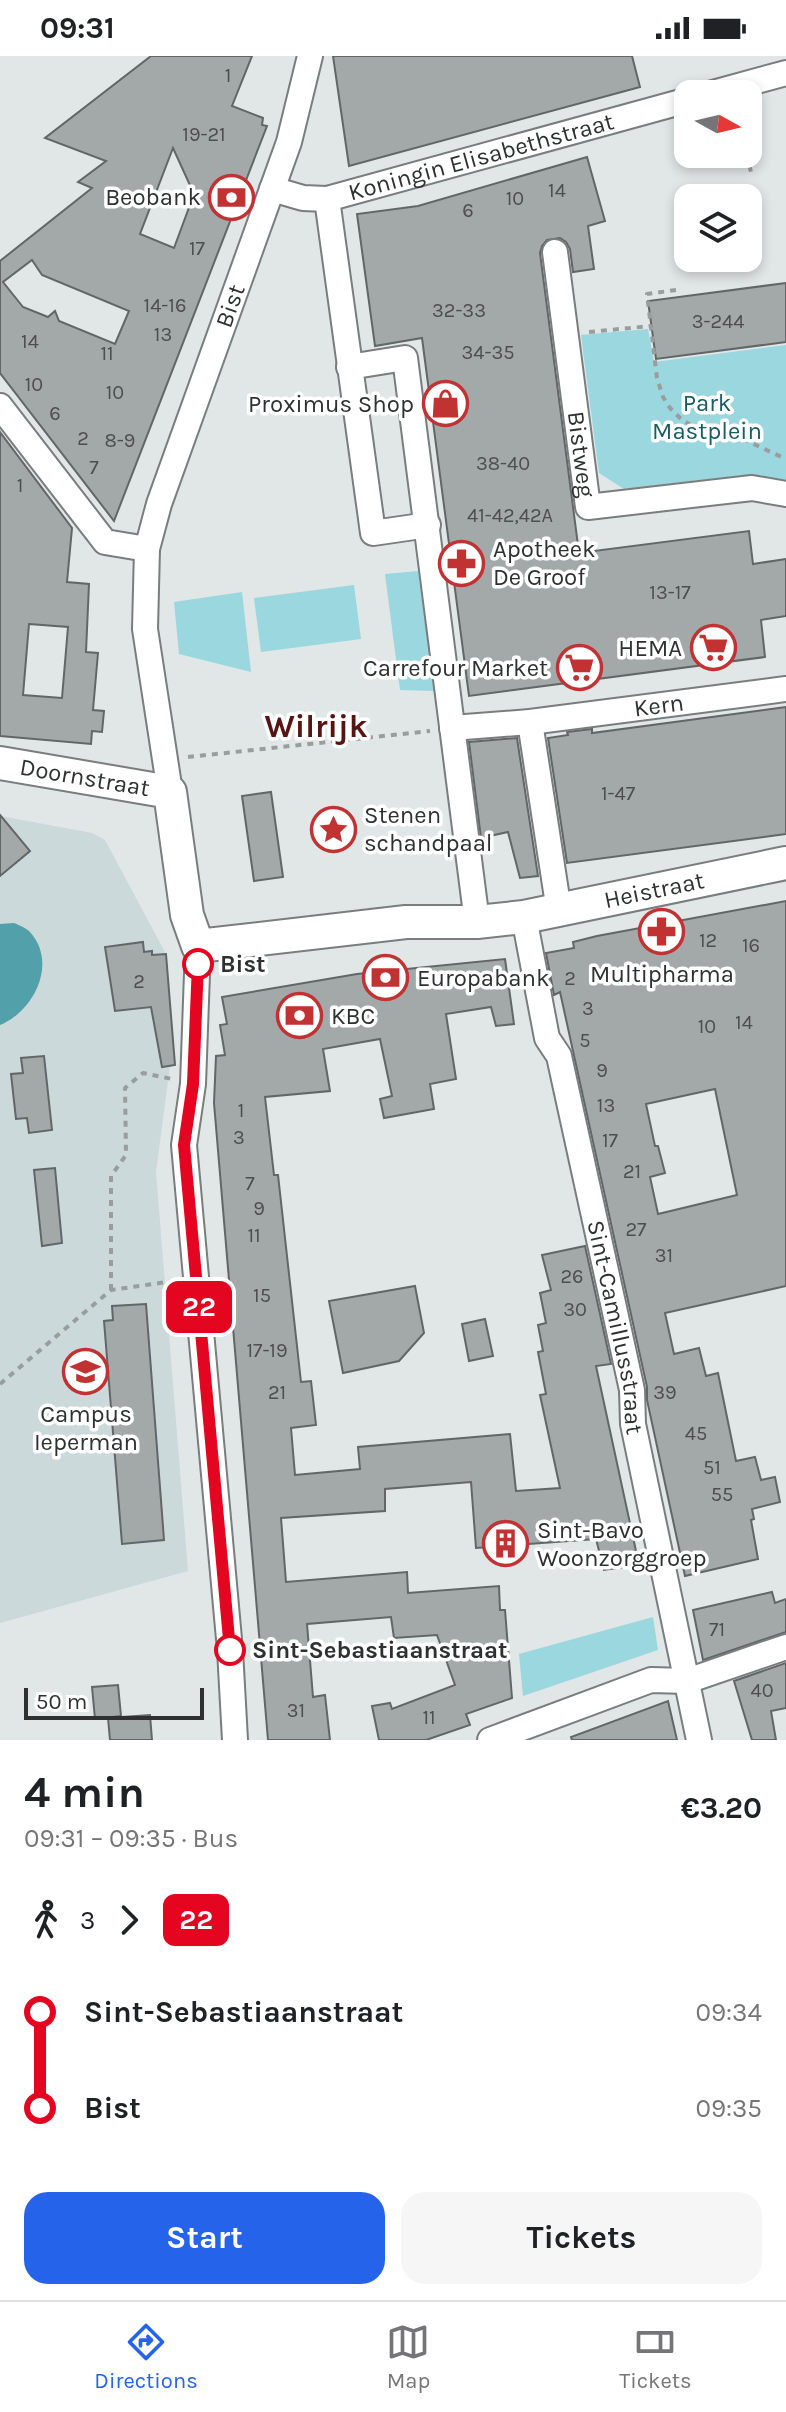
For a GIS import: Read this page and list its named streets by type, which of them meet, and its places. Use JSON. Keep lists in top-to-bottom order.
{
  "streets": {
    "street": [
      "Koningin Elisabethstraat",
      "Bist",
      "Bistweg",
      "Kern",
      "Doornstraat",
      "Heistraat",
      "Sint-Camillusstraat"
    ]
  },
  "crossings": [
    ["Koningin Elisabethstraat", "Bist"],
    ["Bist", "Doornstraat"],
    ["Heistraat", "Sint-Camillusstraat"]
  ],
  "districts": ["Wilrijk"],
  "parks": ["Park Mastplein"],
  "places": {
    "bank": ["Beobank", "Europabank", "KBC"],
    "shop": ["Proximus Shop"],
    "pharmacy": ["Apotheek De Groof", "Multipharma"],
    "supermarket": ["HEMA", "Carrefour Market"],
    "place": ["Stenen schandpaal"],
    "other": ["Bist", "Sint-Sebastiaanstraat"],
    "school or university": ["Campus Ieperman"],
    "building": ["Sint-Bavo Woonzorggroep"]
  },
  "lines": ["bus line 22"],
  "house_numbers": [
    "1",
    "19-21",
    "14",
    "10",
    "6",
    "17",
    "14-16",
    "32-33",
    "3-244",
    "13",
    "14",
    "34-35",
    "11",
    "10",
    "10",
    "6",
    "2",
    "8-9",
    "38-40",
    "7",
    "1",
    "41-42,42A",
    "13-17",
    "1-47",
    "12",
    "16",
    "2",
    "2",
    "3",
    "14",
    "10",
    "5",
    "9",
    "13",
    "1",
    "3",
    "17",
    "21",
    "7",
    "9",
    "27",
    "11",
    "31",
    "26",
    "15",
    "30",
    "17-19",
    "21",
    "39",
    "45",
    "51",
    "55",
    "71",
    "40",
    "31",
    "11"
  ],
  "scale_bar": "50 m",
  "north": "right",
  "page": {
    "status": "09:31",
    "on_map": "22",
    "scale": "50 m",
    "heading": ["4 min", "09:31 – 09:35 · Bus", "€3.20"],
    "legs": ["3", "22"],
    "list": [
      {
        "name": "Sint-Sebastiaanstraat",
        "value": "09:34"
      },
      {
        "name": "Bist",
        "value": "09:35"
      }
    ],
    "buttons": ["Start", "Tickets"],
    "tabs": ["Directions", "Map", "Tickets"]
  }
}
